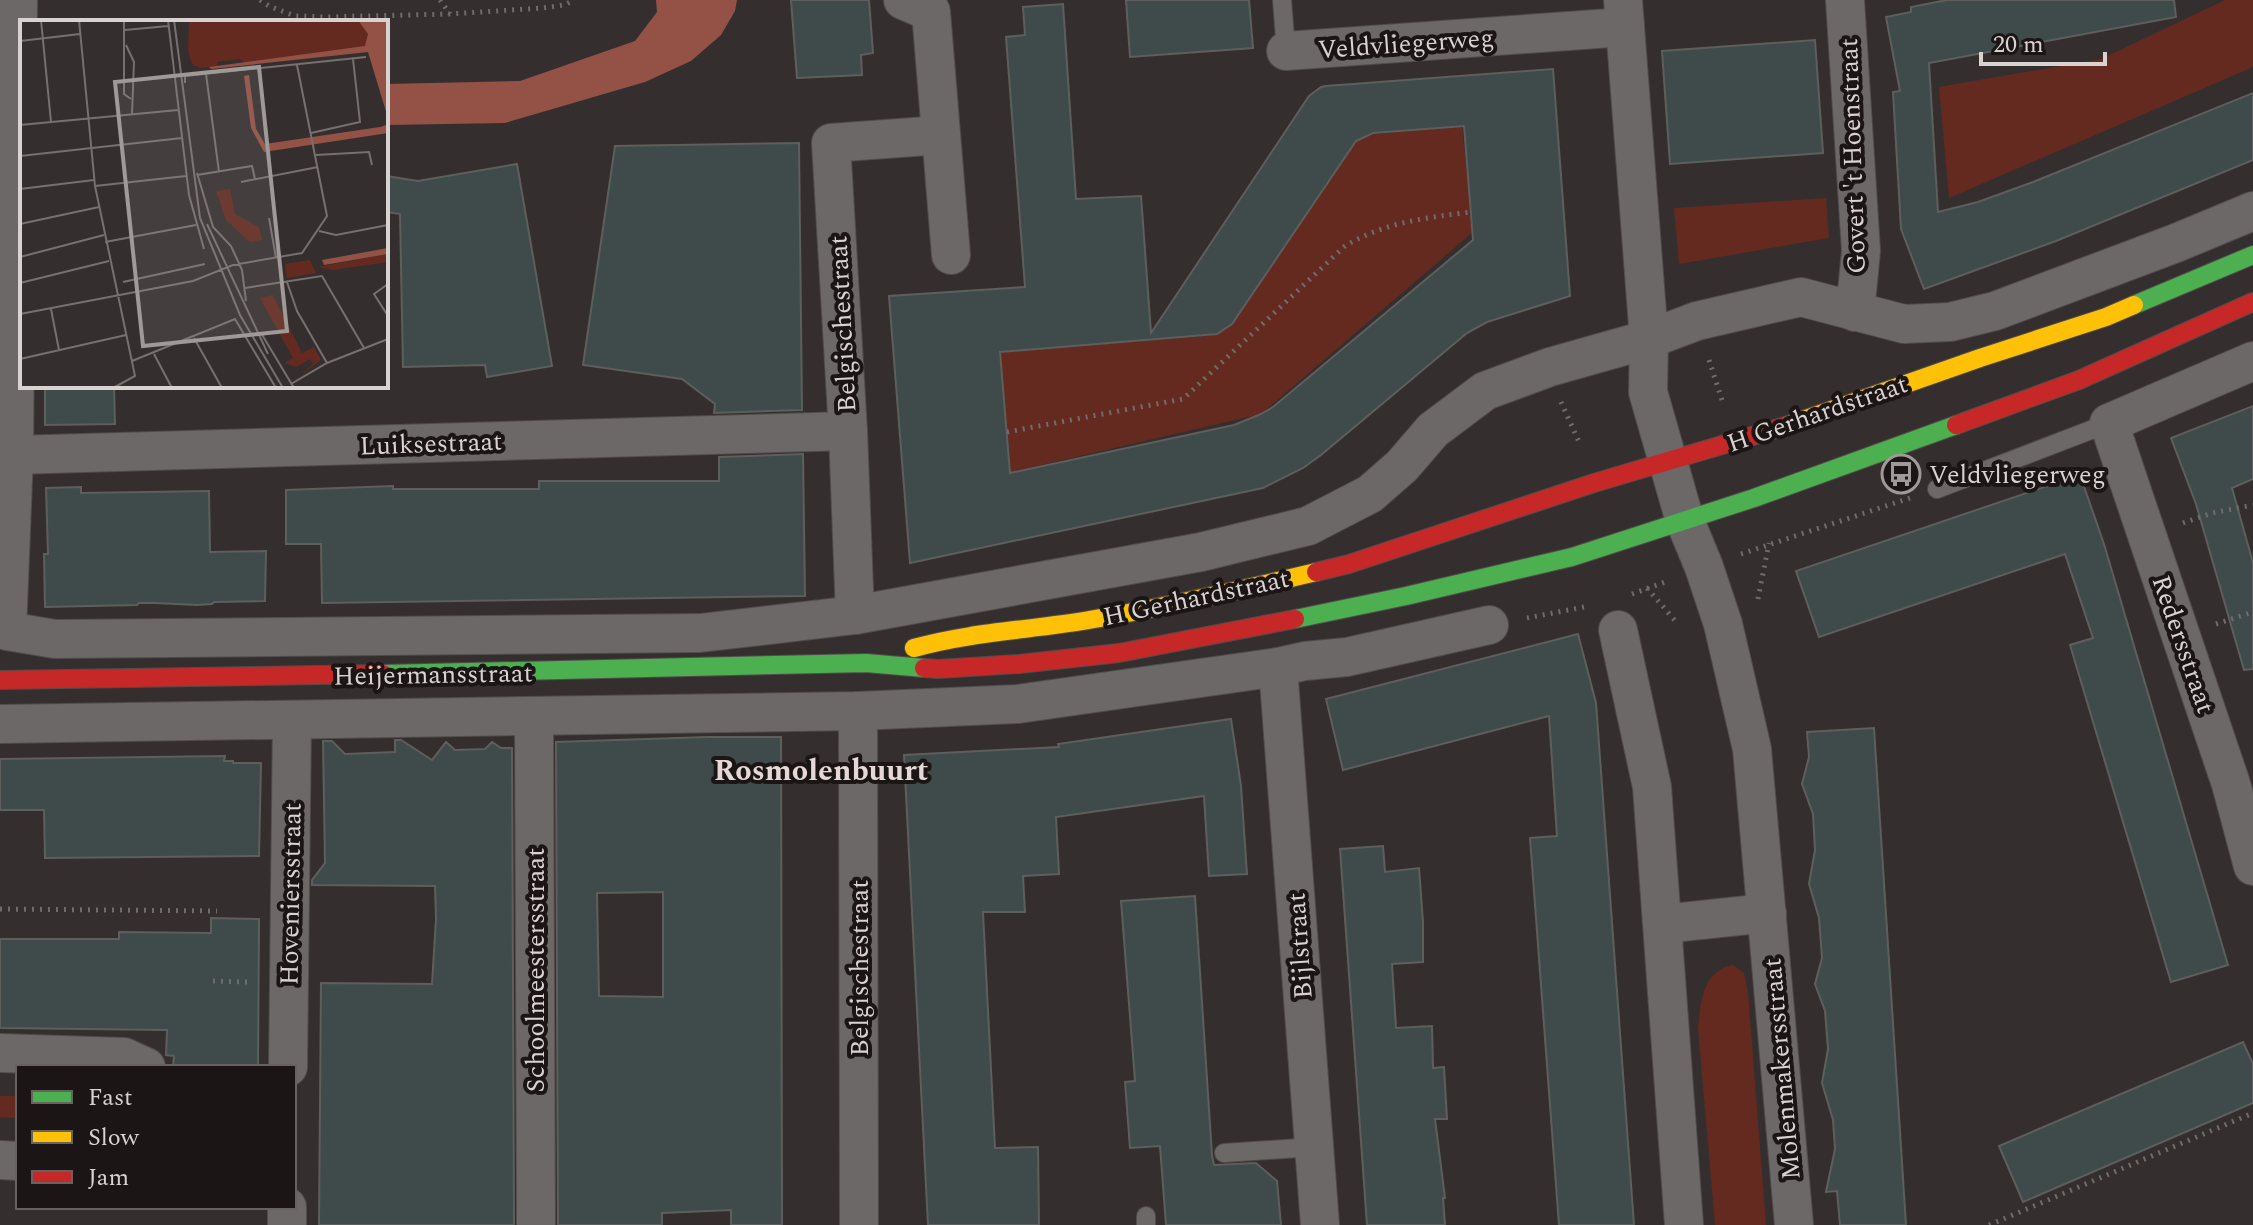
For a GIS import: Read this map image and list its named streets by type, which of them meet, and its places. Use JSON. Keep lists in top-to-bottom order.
{
  "streets": {
    "main road": ["H Gerhardstraat", "Heijermansstraat"],
    "street": [
      "Veldvliegerweg",
      "Govert 't Hoenstraat",
      "Belgischestraat",
      "Luiksestraat",
      "Redersstraat",
      "Hoveniersstraat",
      "Bijlstraat",
      "Schoolmeestersstraat",
      "Molenmakersstraat"
    ]
  },
  "crossings": [
    ["Veldvliegerweg", "H Gerhardstraat"],
    ["Veldvliegerweg", "Molenmakersstraat"],
    ["Govert 't Hoenstraat", "H Gerhardstraat"],
    ["Belgischestraat", "H Gerhardstraat"],
    ["Belgischestraat", "Luiksestraat"],
    ["Belgischestraat", "Heijermansstraat"],
    ["H Gerhardstraat", "Heijermansstraat"],
    ["H Gerhardstraat", "Molenmakersstraat"],
    ["Luiksestraat", "Heijermansstraat"],
    ["Heijermansstraat", "Hoveniersstraat"],
    ["Heijermansstraat", "Schoolmeestersstraat"]
  ],
  "districts": ["Rosmolenbuurt"],
  "places": {
    "bus stop": ["Veldvliegerweg"]
  },
  "legend": ["Fast", "Slow", "Jam"],
  "scale_bar": "20 m"
}
